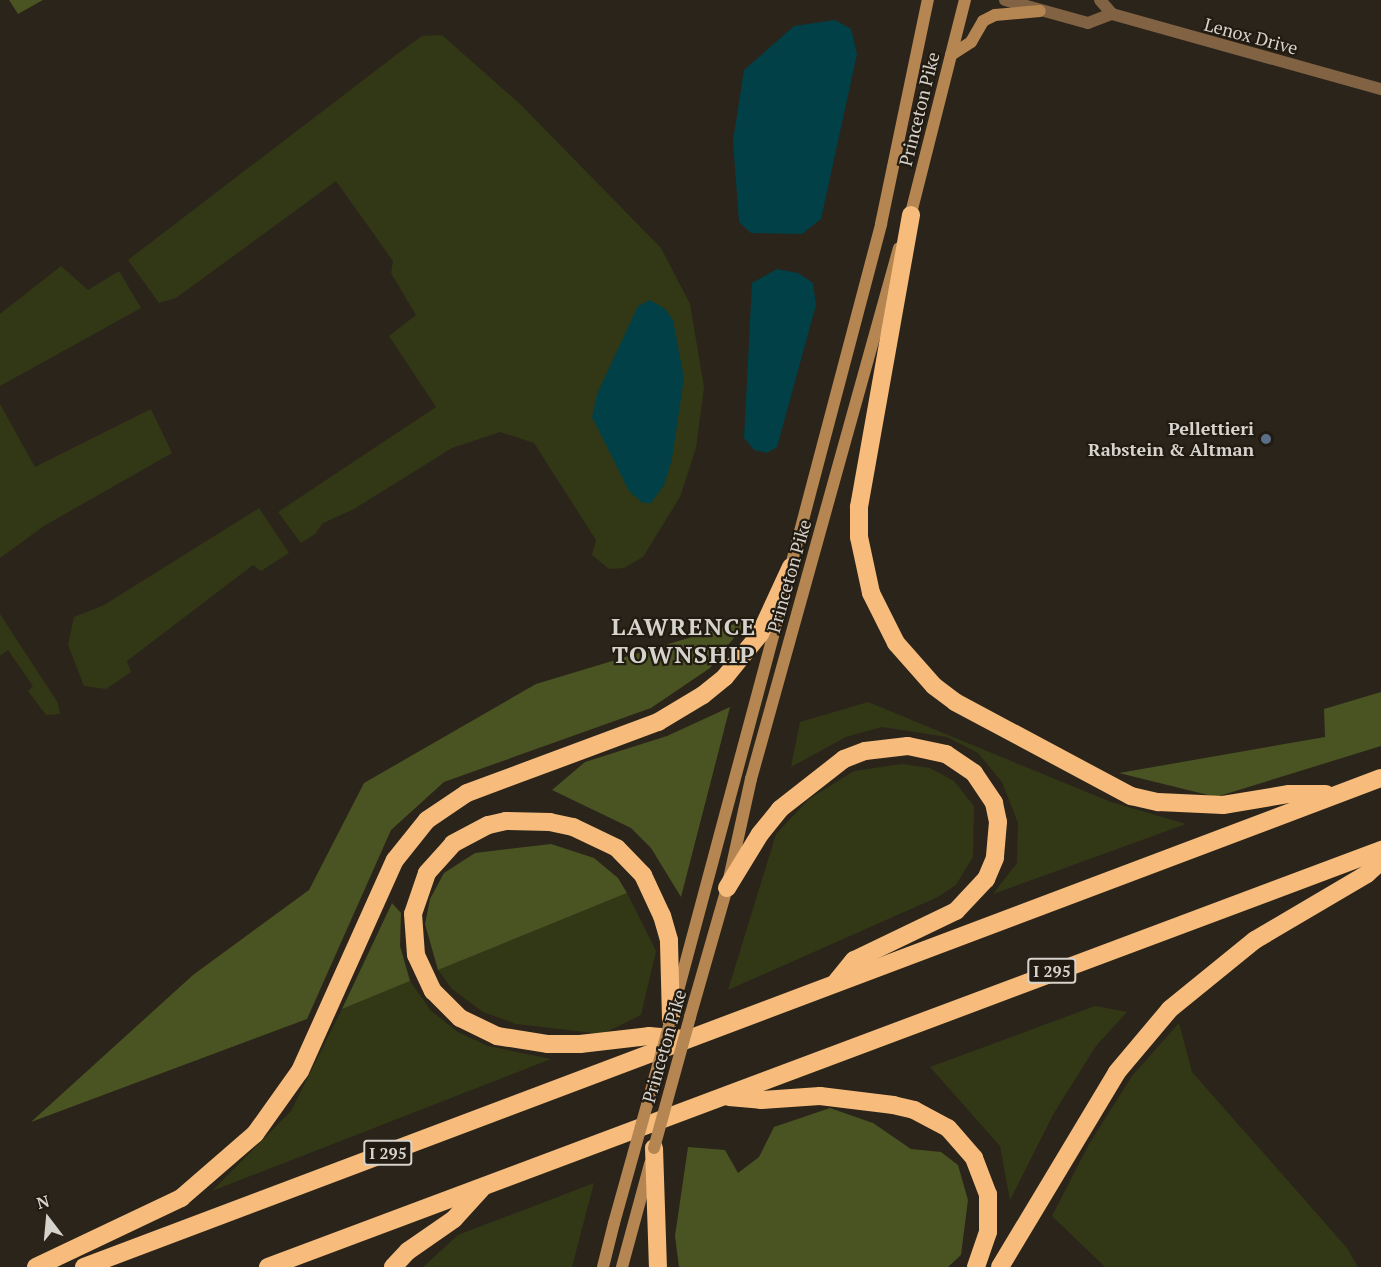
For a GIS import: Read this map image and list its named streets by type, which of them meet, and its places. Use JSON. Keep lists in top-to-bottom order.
{
  "streets": {
    "highway": ["I 295"],
    "main road": ["Princeton Pike"],
    "street": ["Lenox Drive"]
  },
  "districts": ["LAWRENCE TOWNSHIP"],
  "places": ["Pellettieri Rabstein & Altman"],
  "north": "top"
}
